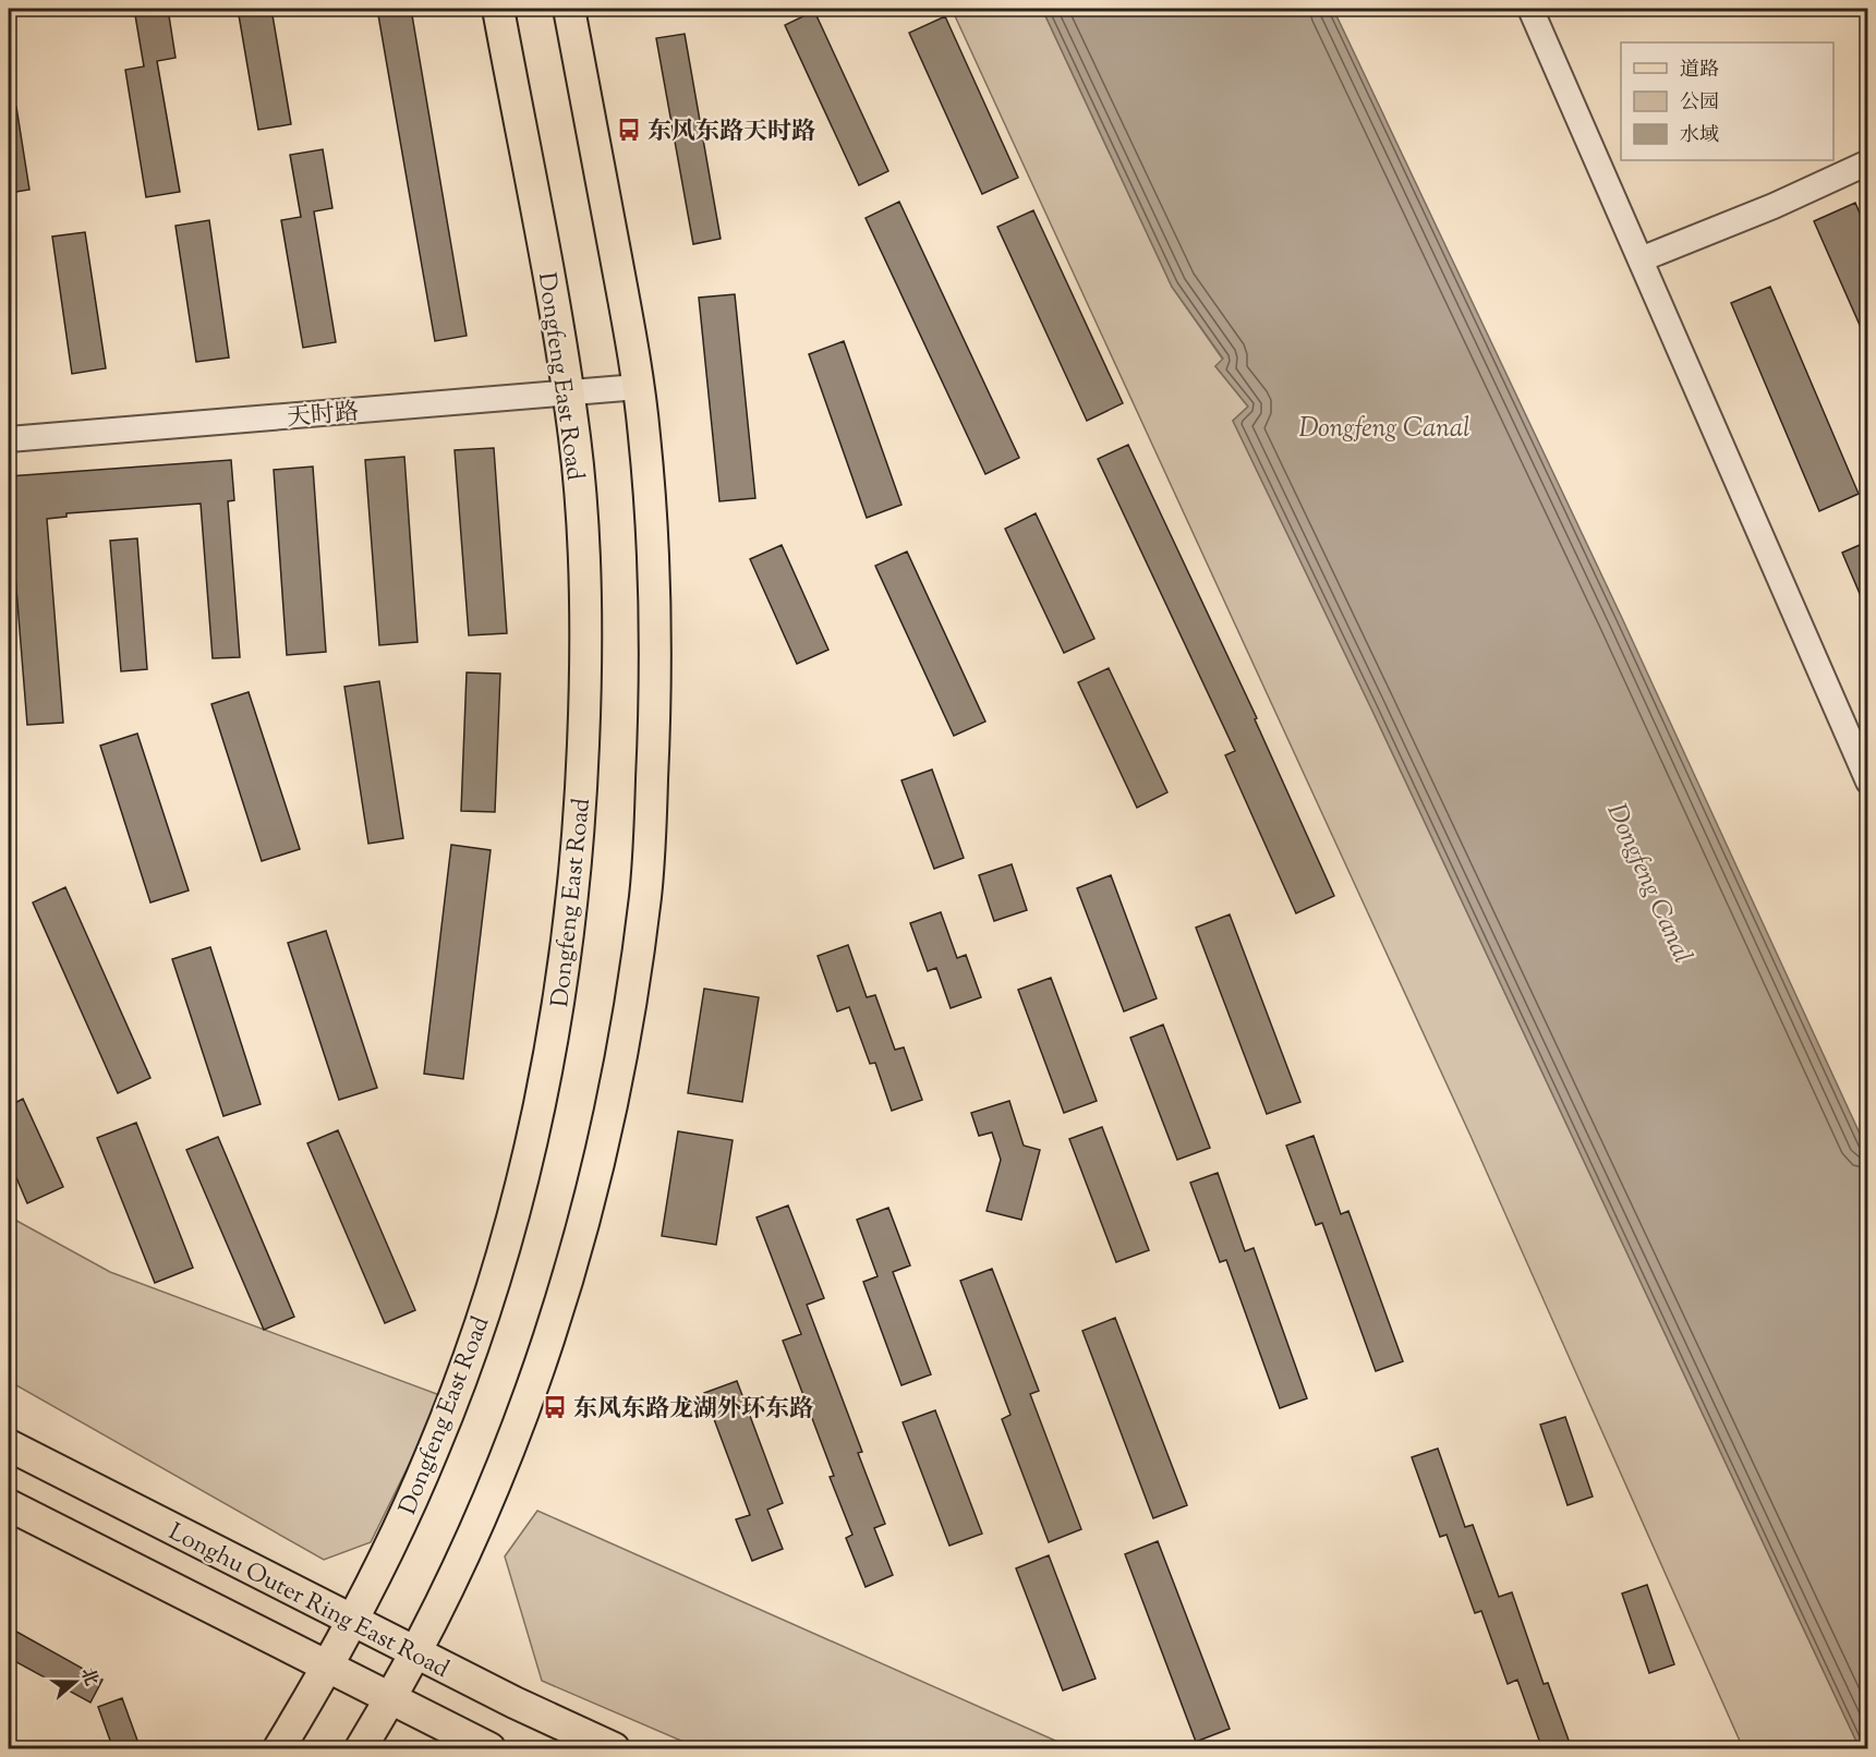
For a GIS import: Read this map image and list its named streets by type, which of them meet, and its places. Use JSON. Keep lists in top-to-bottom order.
{
  "streets": {
    "main road": ["Dongfeng East Road", "Longhu Outer Ring East Road"],
    "street": ["天时路"]
  },
  "crossings": [
    ["Dongfeng East Road", "天时路"],
    ["Dongfeng East Road", "Longhu Outer Ring East Road"]
  ],
  "water": ["Dongfeng Canal"],
  "places": {
    "bus stop": ["东风东路天时路", "东风东路龙湖外环东路"]
  },
  "legend": ["道路", "公园", "水域"],
  "north": "right"
}
